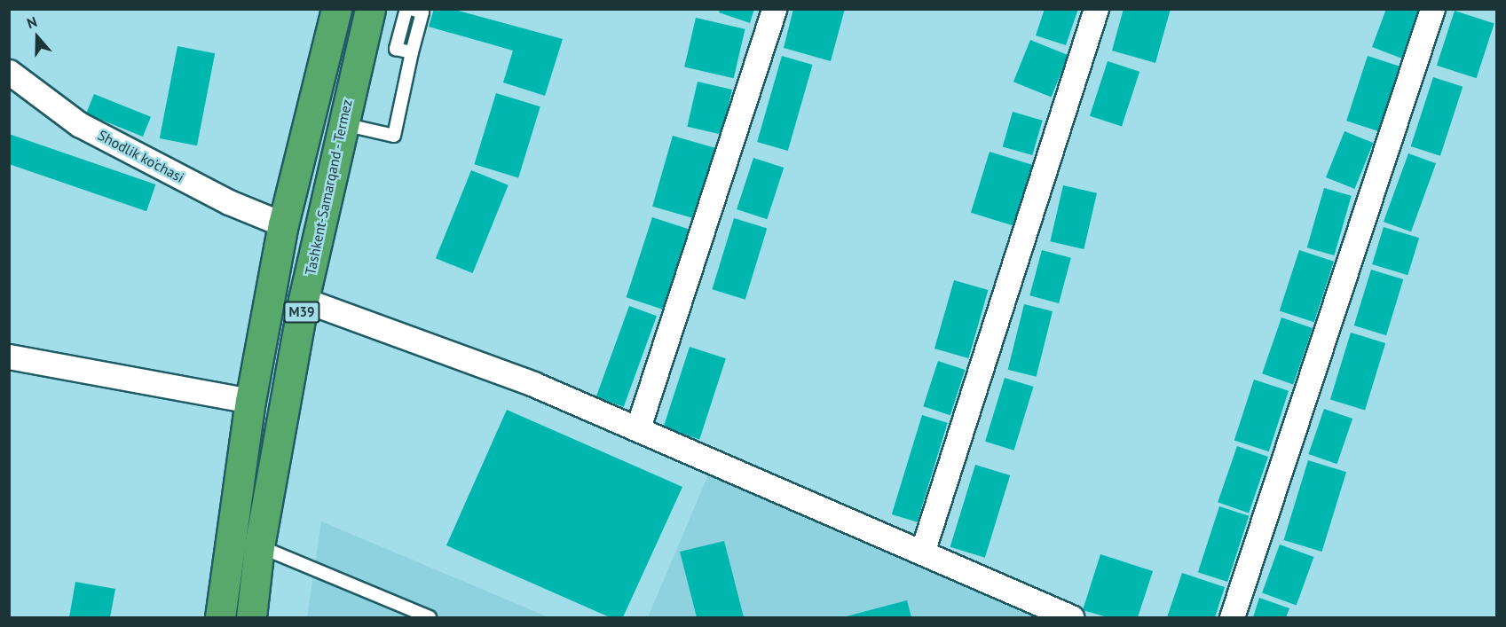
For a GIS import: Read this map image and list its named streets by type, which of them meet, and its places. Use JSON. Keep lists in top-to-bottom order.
{
  "streets": {
    "highway": ["Tashkent-Samarqand - Termez", "M39"],
    "street": ["Shodlik ko'chasi"]
  },
  "crossings": [
    ["Shodlik ko'chasi", "M39"]
  ],
  "north": "top"
}
